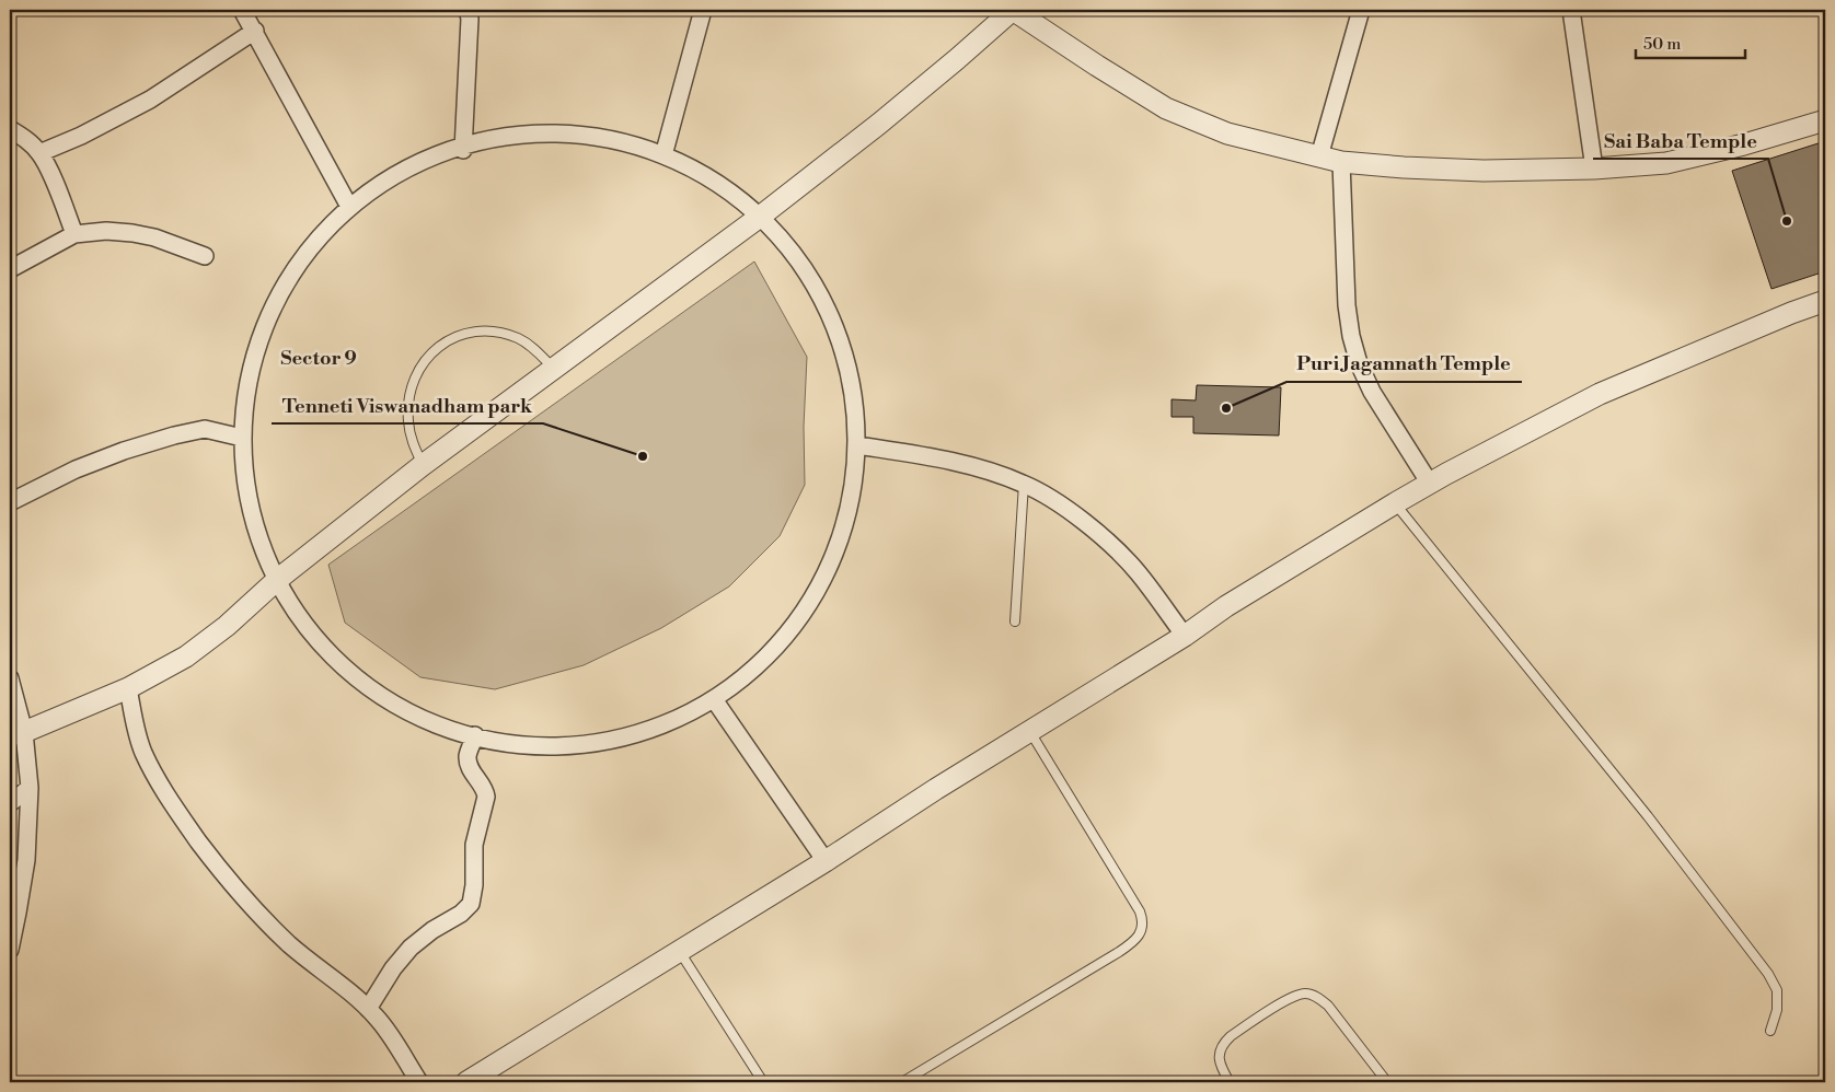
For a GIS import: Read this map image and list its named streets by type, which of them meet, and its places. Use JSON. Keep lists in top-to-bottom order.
{
  "districts": ["Sector 9"],
  "places": ["Sai Baba Temple", "Puri Jagannath Temple", "Tenneti Viswanadham park"],
  "scale_bar": "50 m"
}
